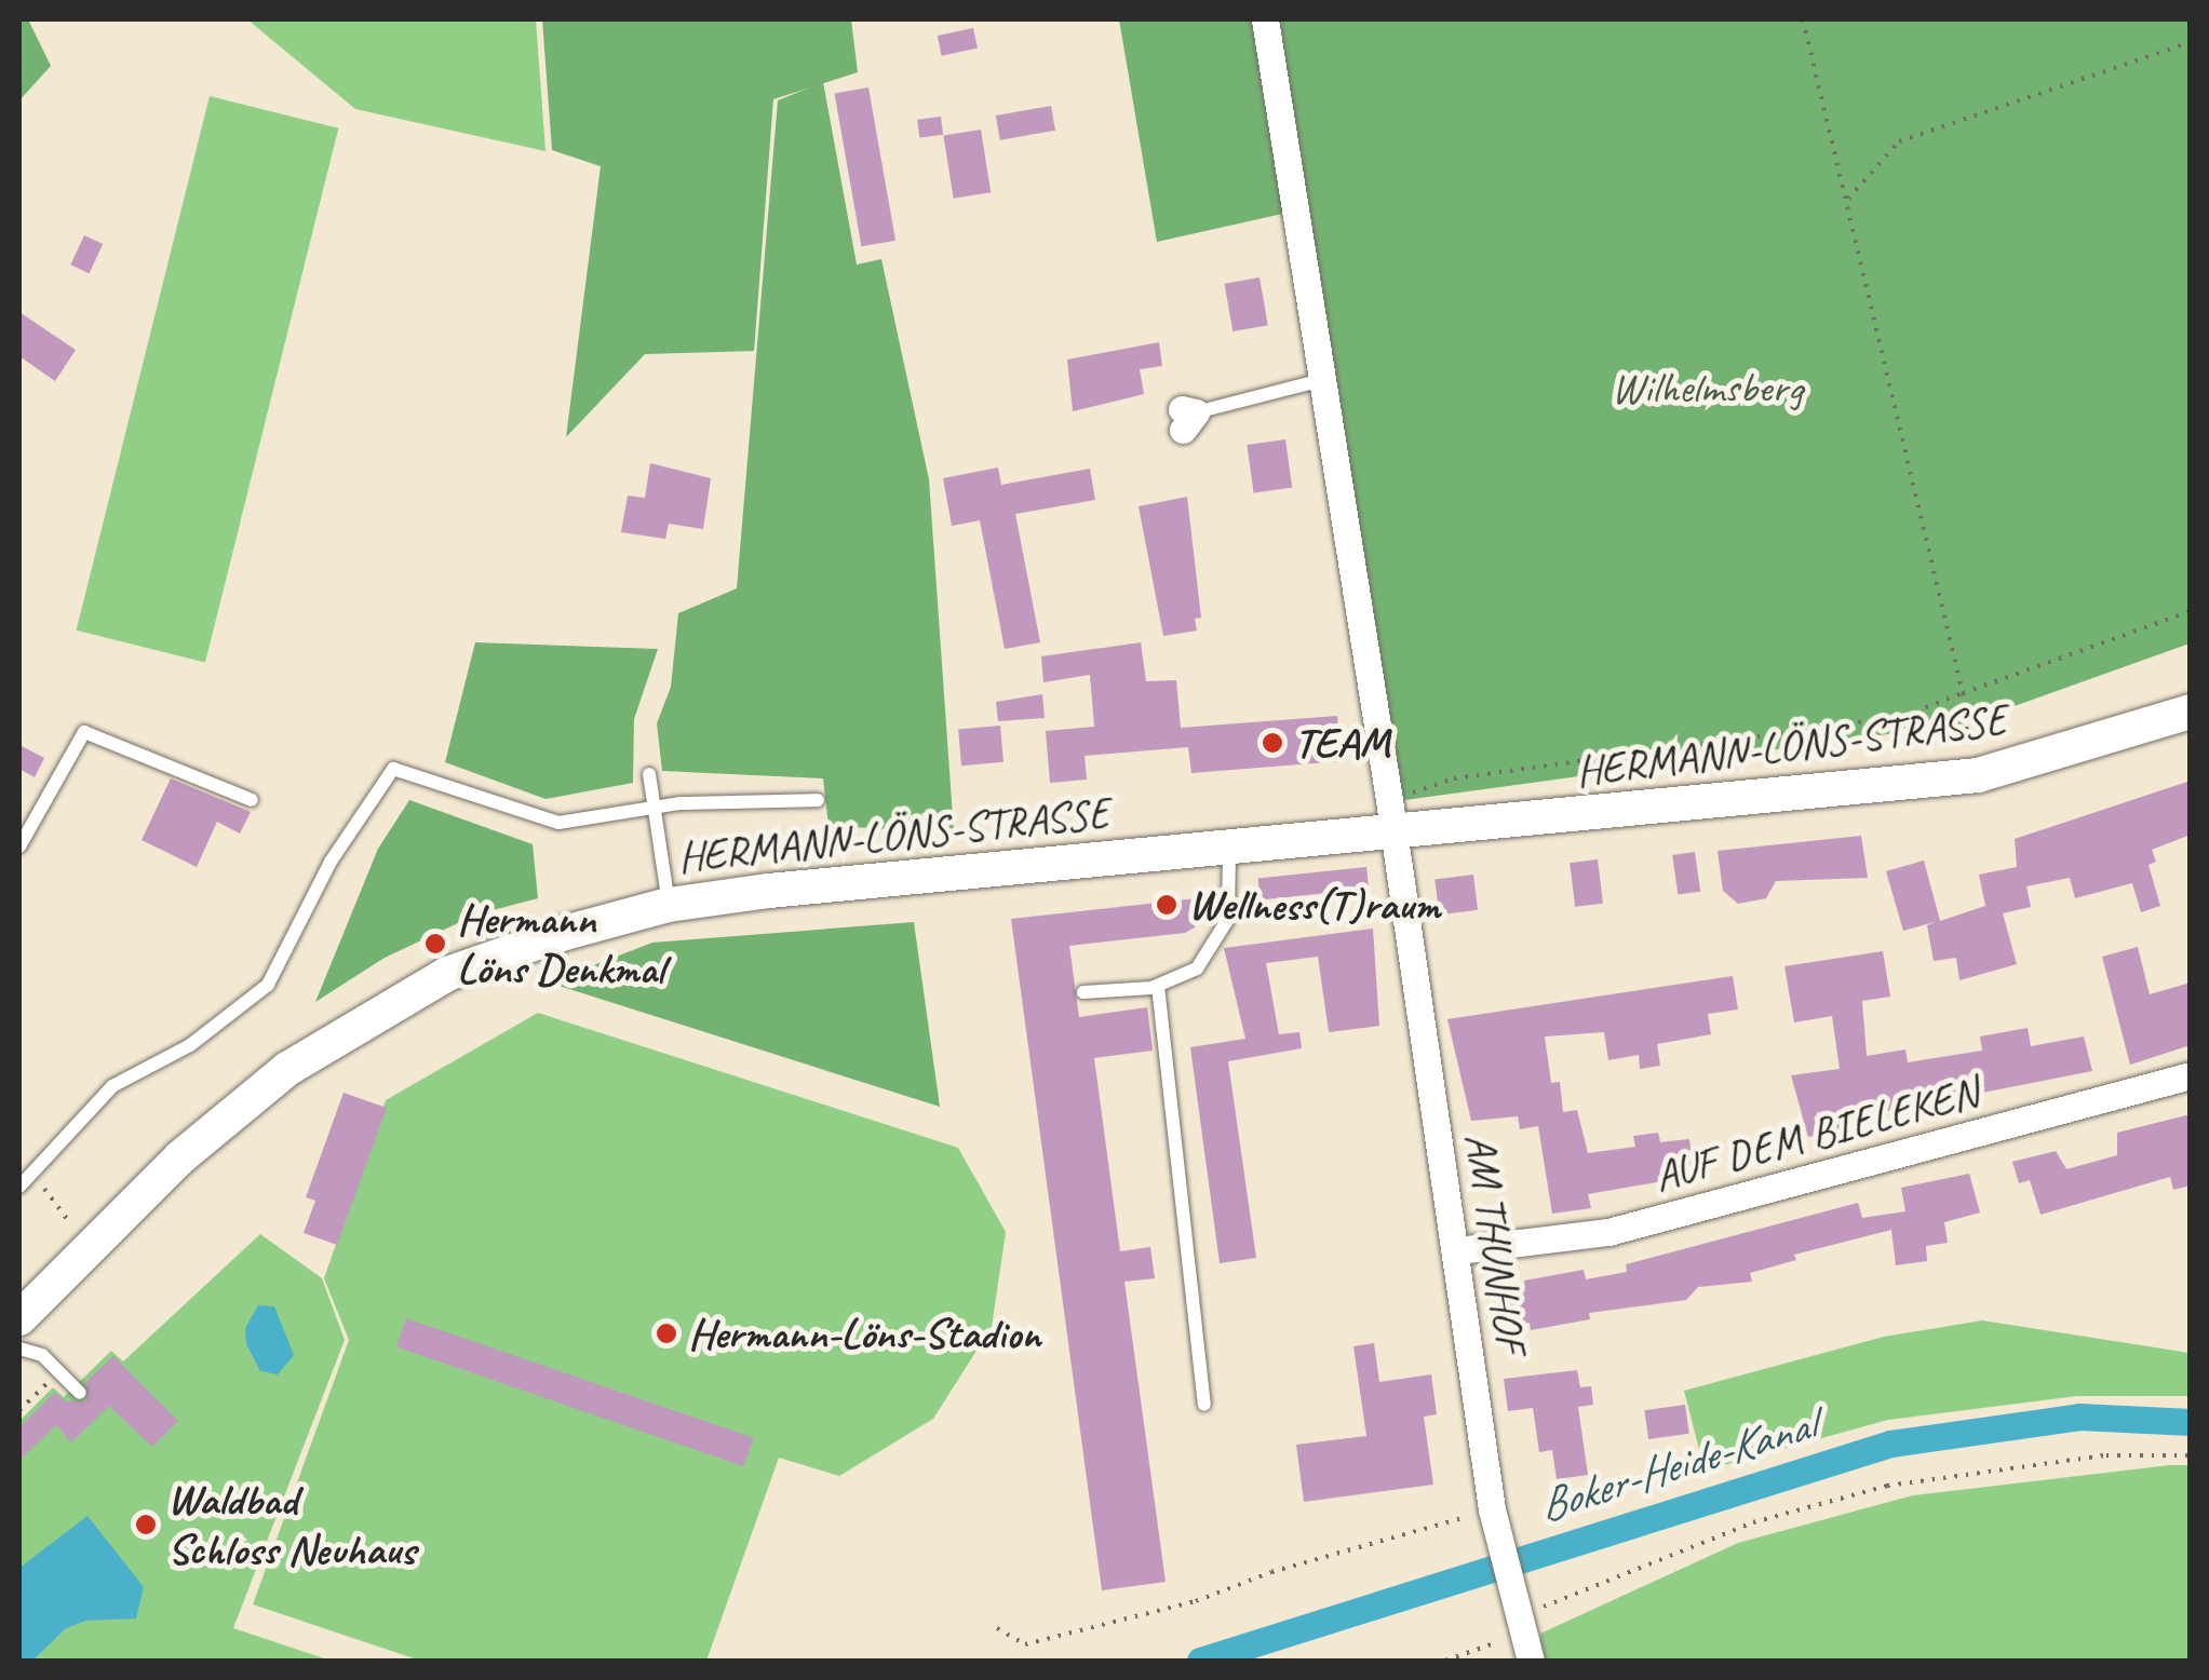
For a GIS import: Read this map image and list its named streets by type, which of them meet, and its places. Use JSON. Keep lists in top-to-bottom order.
{
  "streets": {
    "street": ["HERMANN-LÖNS-STRASSE", "AUF DEM BIELEKEN", "AM THUNHOF"]
  },
  "crossings": [
    ["HERMANN-LÖNS-STRASSE", "AM THUNHOF"],
    ["AUF DEM BIELEKEN", "AM THUNHOF"]
  ],
  "water": ["Boker-Heide-Kanal"],
  "parks": ["Wilhelmsberg"],
  "places": [
    "TEAM",
    "Wellness(T)raum",
    "Hermann Löns Denkmal",
    "Hermann-Löns-Stadion",
    "Waldbad Schloss Neuhaus"
  ]
}
